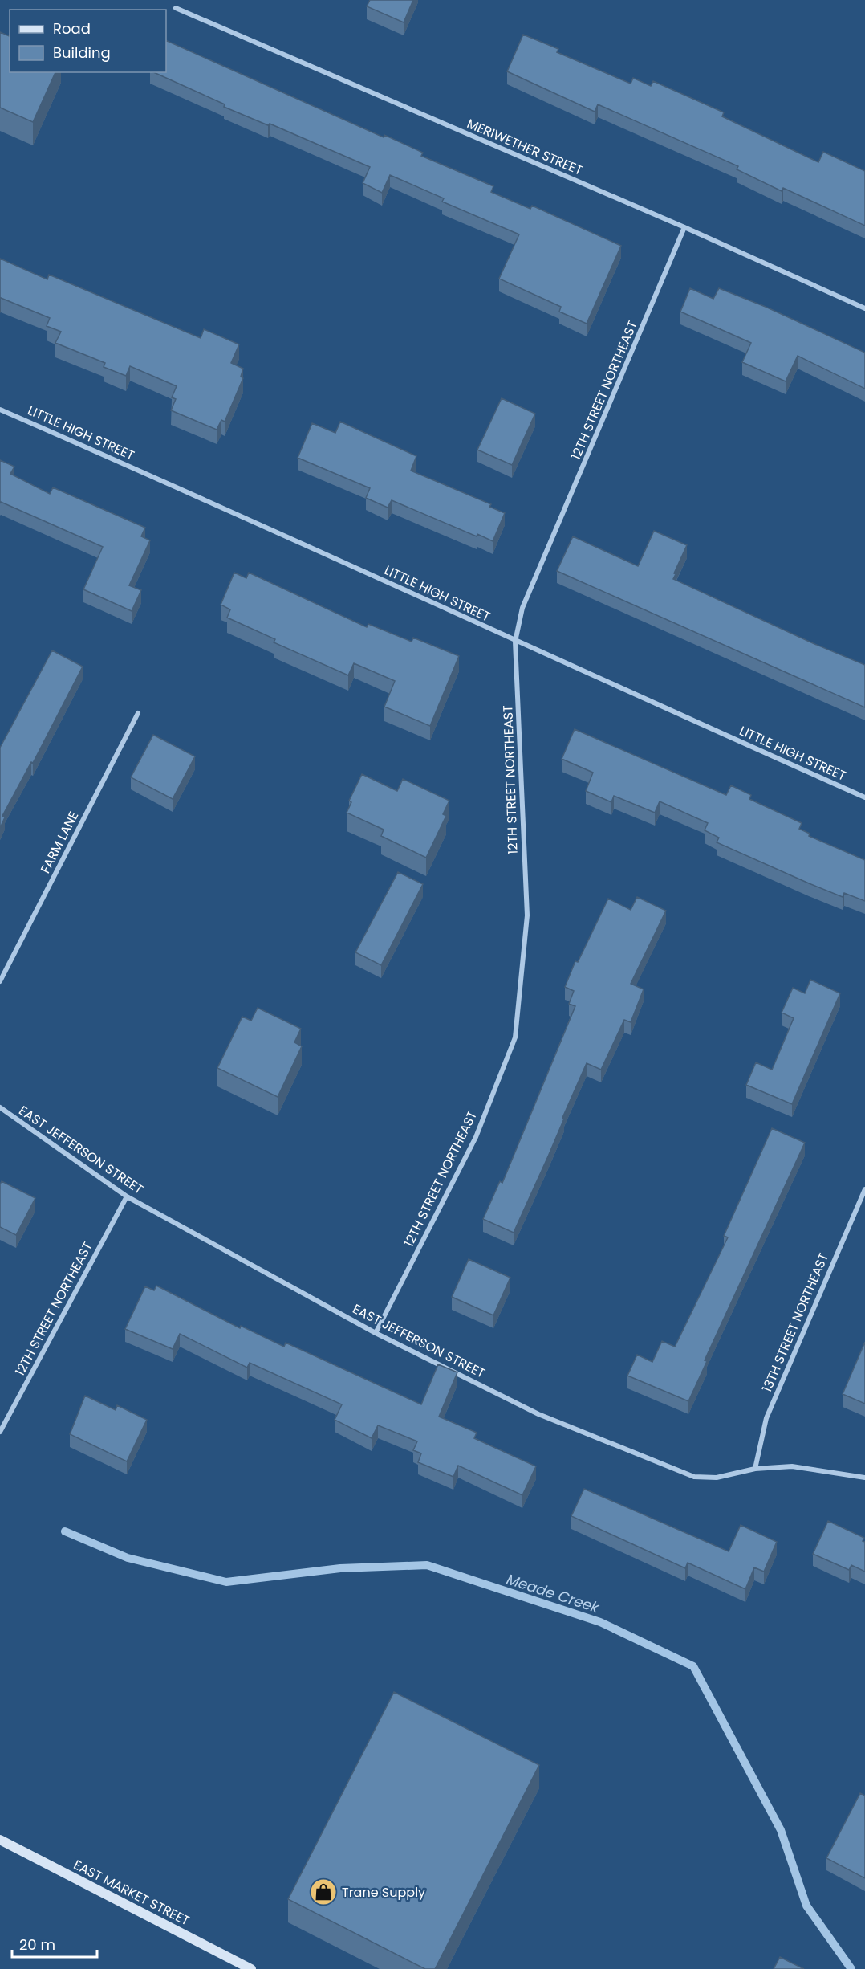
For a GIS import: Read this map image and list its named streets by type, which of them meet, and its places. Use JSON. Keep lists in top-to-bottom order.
{
  "streets": {
    "main road": ["EAST MARKET STREET"],
    "street": [
      "MERIWETHER STREET",
      "12TH STREET NORTHEAST",
      "LITTLE HIGH STREET",
      "FARM LANE",
      "EAST JEFFERSON STREET",
      "13TH STREET NORTHEAST"
    ]
  },
  "crossings": [
    ["MERIWETHER STREET", "12TH STREET NORTHEAST"],
    ["12TH STREET NORTHEAST", "LITTLE HIGH STREET"],
    ["12TH STREET NORTHEAST", "EAST JEFFERSON STREET"],
    ["EAST JEFFERSON STREET", "13TH STREET NORTHEAST"]
  ],
  "water": ["Meade Creek"],
  "places": {
    "shop": ["Trane Supply"]
  },
  "legend": ["Road", "Building"],
  "scale_bar": "20 m"
}
